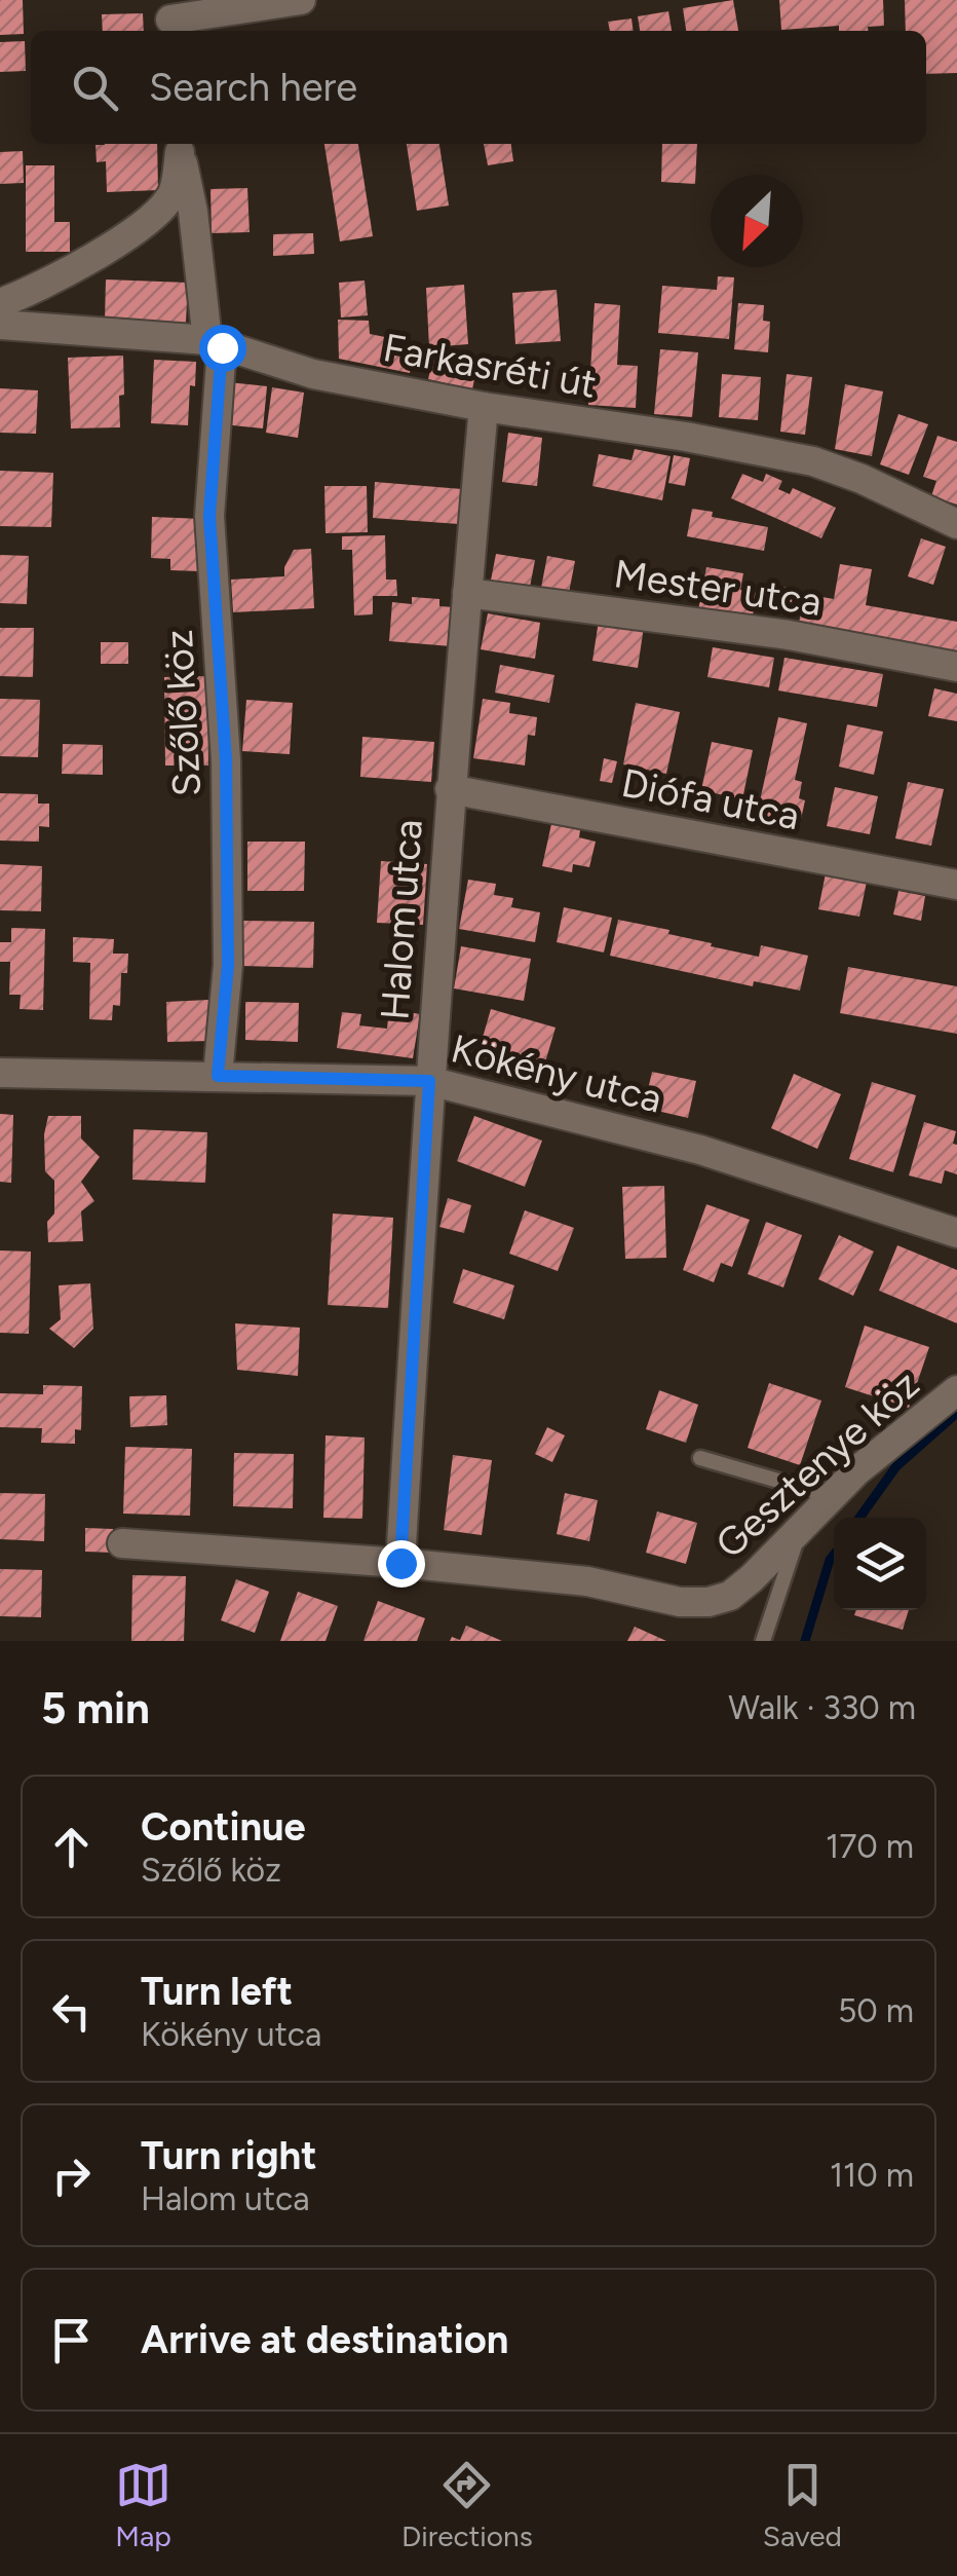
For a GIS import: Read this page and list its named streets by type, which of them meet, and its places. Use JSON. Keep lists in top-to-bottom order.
{
  "streets": {
    "street": [
      "Farkasréti út",
      "Mester utca",
      "Szőlő köz",
      "Diófa utca",
      "Halom utca",
      "Kökény utca",
      "Gesztenye köz"
    ]
  },
  "crossings": [
    ["Farkasréti út", "Szőlő köz"],
    ["Farkasréti út", "Halom utca"],
    ["Mester utca", "Halom utca"],
    ["Szőlő köz", "Kökény utca"],
    ["Diófa utca", "Halom utca"],
    ["Halom utca", "Kökény utca"],
    ["Halom utca", "Gesztenye köz"]
  ],
  "north": "bottom left",
  "page": {
    "search": "Search here",
    "heading": ["5 min", "Walk · 330 m"],
    "list": [
      ["Continue", "Szőlő köz", "170 m"],
      ["Turn left", "Kökény utca", "50 m"],
      ["Turn right", "Halom utca", "110 m"],
      "Arrive at destination"
    ],
    "nav": ["Map", "Directions", "Saved"]
  }
}
